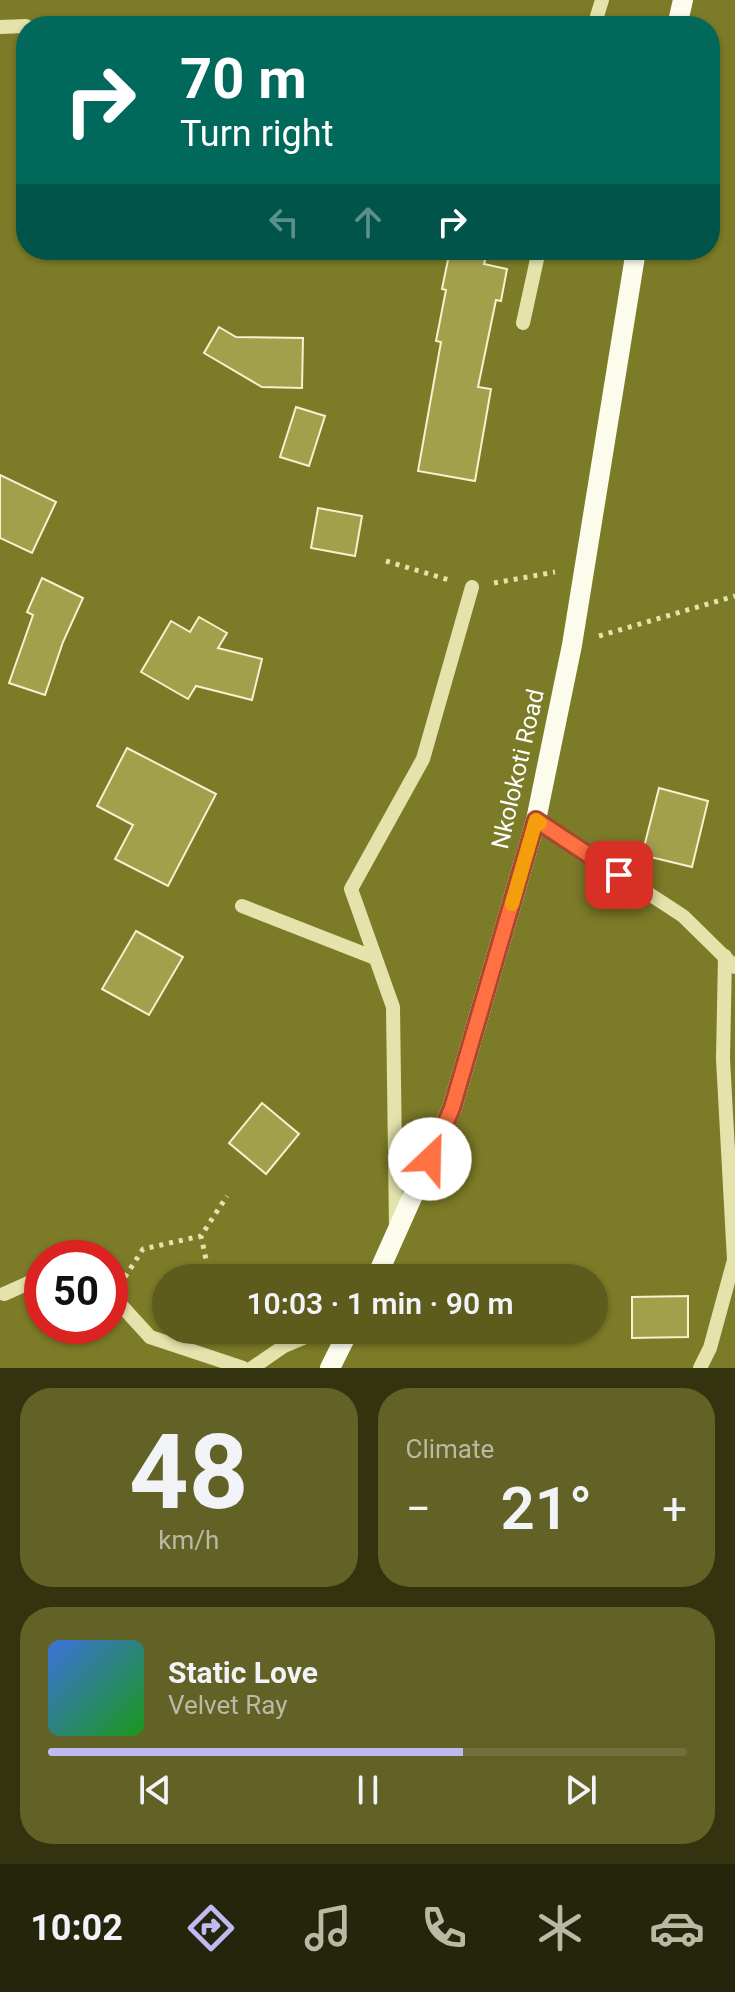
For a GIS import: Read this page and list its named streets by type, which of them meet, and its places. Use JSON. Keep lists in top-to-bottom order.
{
  "streets": {
    "main road": ["Nkolokoti Road"]
  },
  "page": {
    "turn": ["70 m", "Turn right"],
    "limit": "50",
    "trip": "10:03 · 1 min · 90 m",
    "tile": [
      ["48", "km/h"],
      "Climate"
    ],
    "heat": ["−", "21°", "+"],
    "song": ["Static Love", "Velvet Ray"],
    "tabs": "10:02"
  }
}
